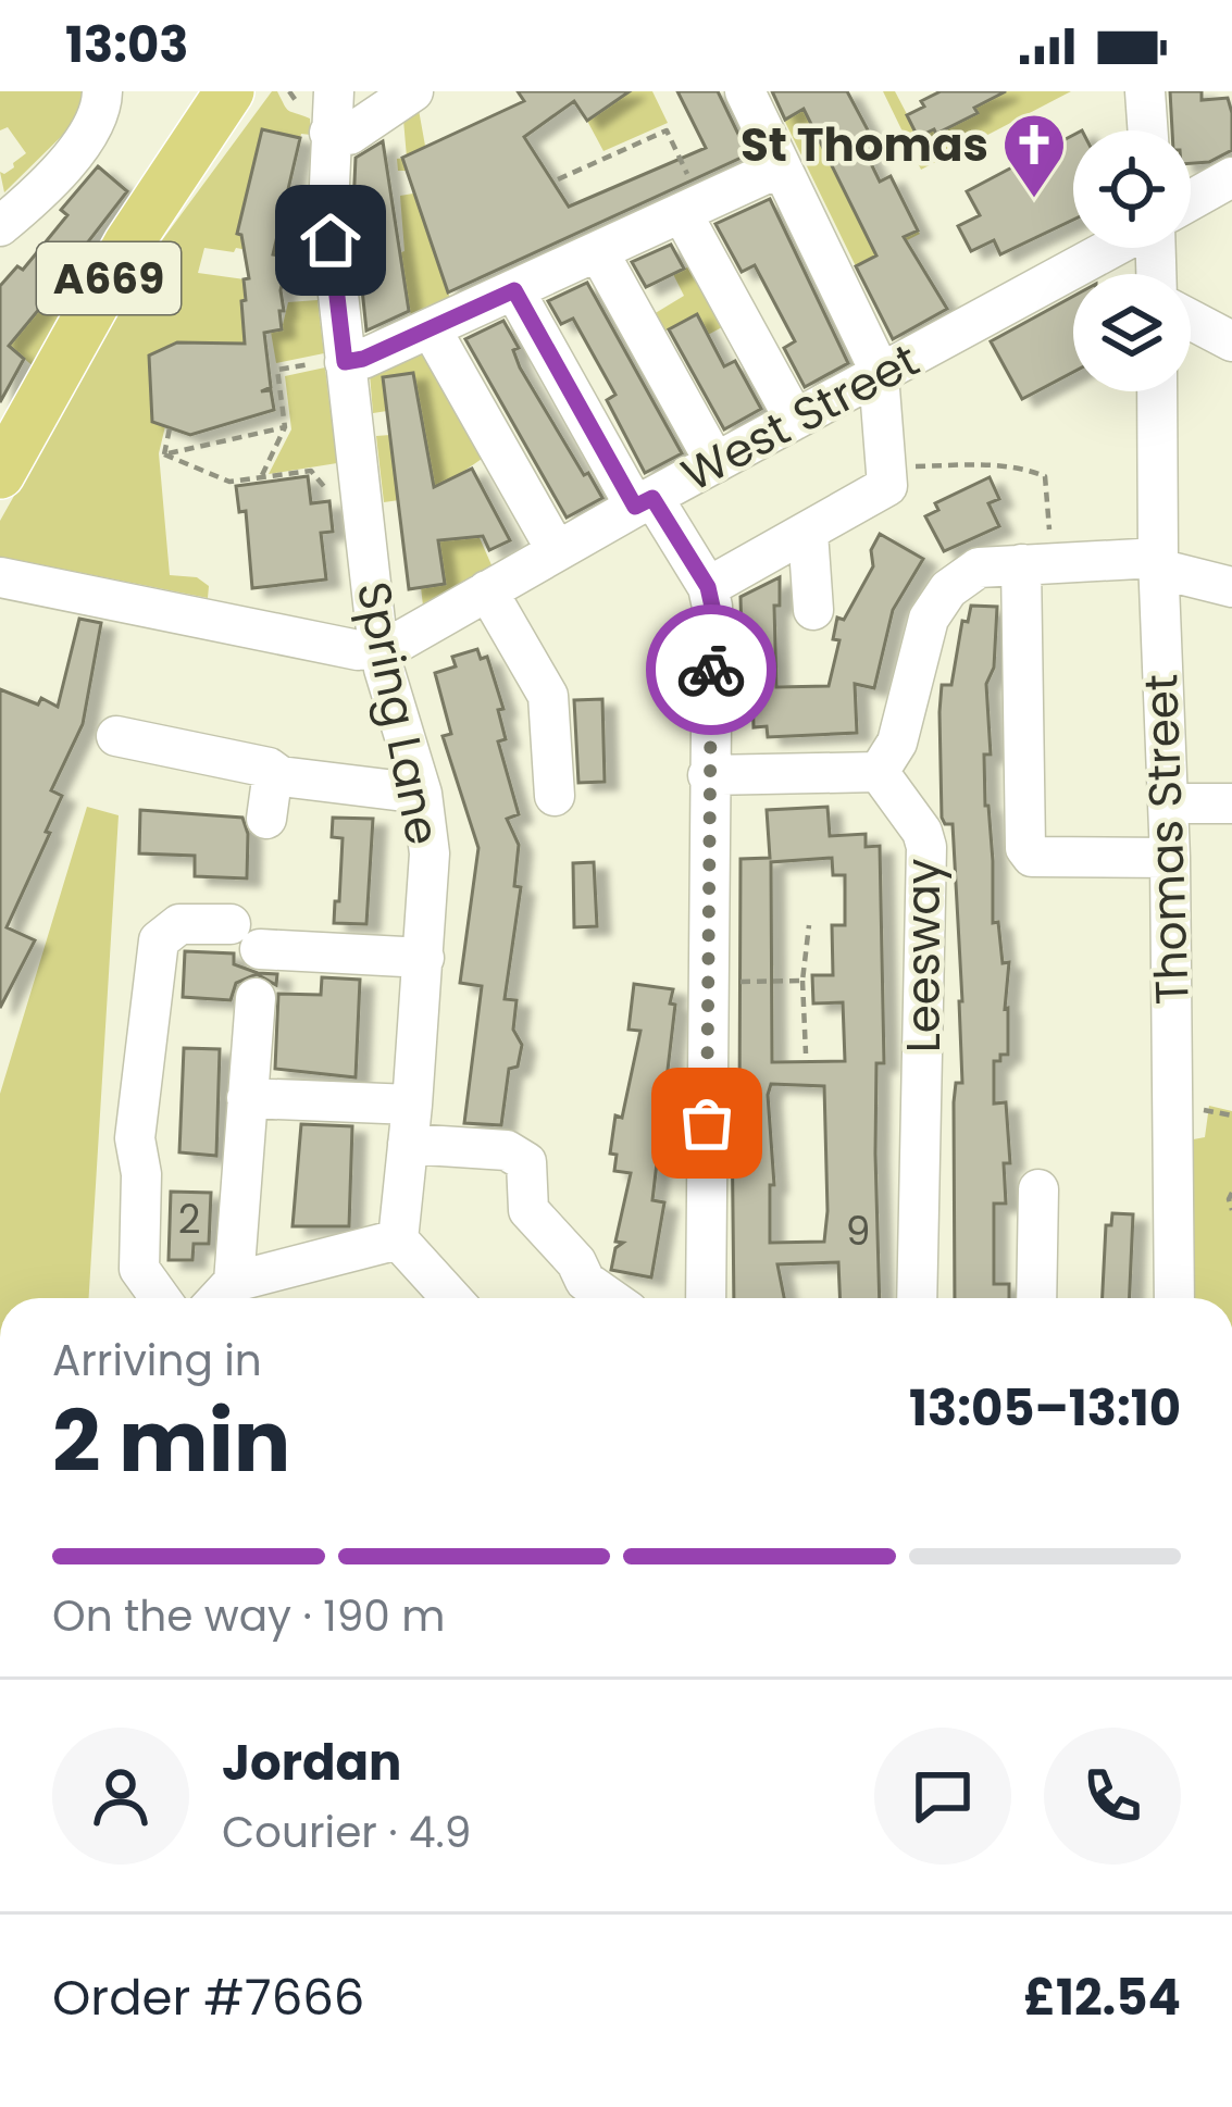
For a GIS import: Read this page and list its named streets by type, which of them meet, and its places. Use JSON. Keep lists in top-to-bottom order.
{
  "streets": {
    "main road": ["A669"],
    "street": [
      "West Street",
      "Spring Lane",
      "Thomas Street",
      "Leesway"
    ]
  },
  "crossings": [
    ["West Street", "Spring Lane"]
  ],
  "places": {
    "church": ["St Thomas"]
  },
  "house_numbers": ["2", "9"],
  "page": {
    "status": "13:03",
    "heading": ["2 min", "Arriving in", "13:05–13:10"],
    "panel": [
      "Jordan",
      "Courier · 4.9",
      "Order #7666",
      "£12.54"
    ],
    "bar": "On the way · 190 m"
  }
}
